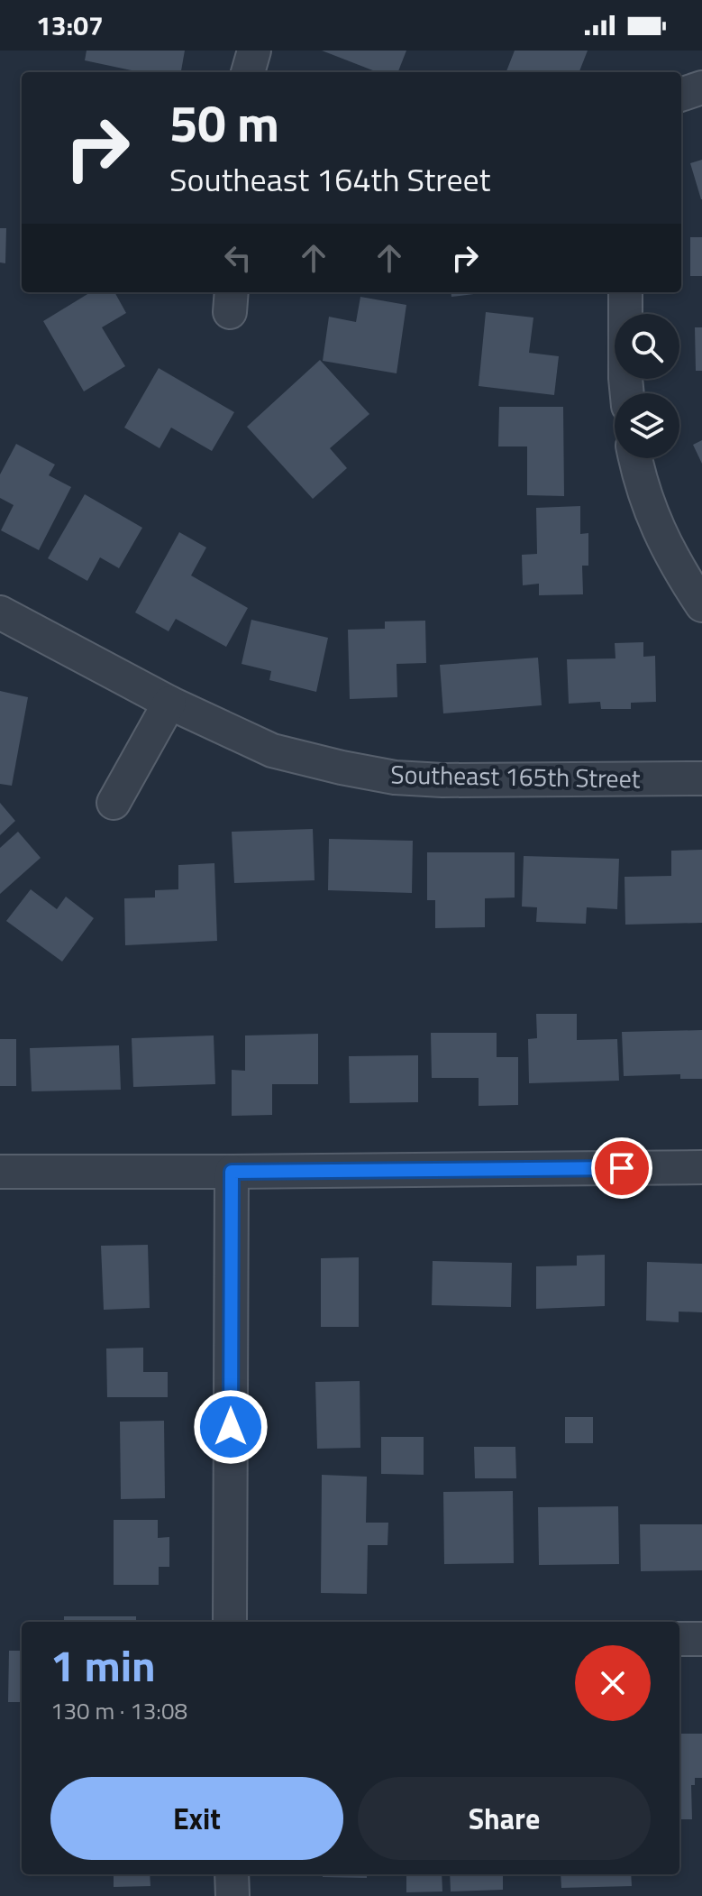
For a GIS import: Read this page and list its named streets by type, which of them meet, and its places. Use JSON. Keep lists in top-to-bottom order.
{
  "streets": {
    "street": ["Southeast 165th Street"]
  },
  "page": {
    "status": "13:07",
    "turn": ["50 m", "Southeast 164th Street"],
    "heading": ["1 min", "130 m · 13:08"],
    "buttons": ["Exit", "Share"]
  }
}
